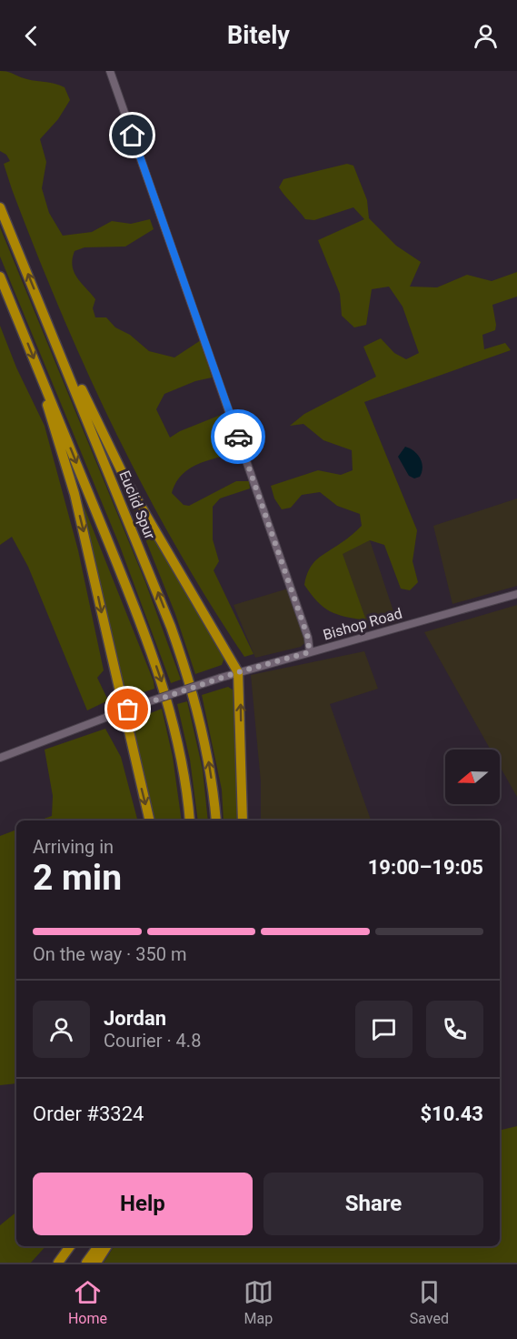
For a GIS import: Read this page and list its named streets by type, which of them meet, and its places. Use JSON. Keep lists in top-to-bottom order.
{
  "streets": {
    "highway": ["Euclid Spur"],
    "street": ["Bishop Road"]
  },
  "north": "left",
  "page": {
    "header": "Bitely",
    "heading": ["2 min", "Arriving in", "19:00–19:05"],
    "panel": [
      "Jordan",
      "Courier · 4.8",
      "Order #3324",
      "$10.43"
    ],
    "bar": "On the way · 350 m",
    "buttons": ["Help", "Share"],
    "tabs": ["Home", "Map", "Saved"]
  }
}
